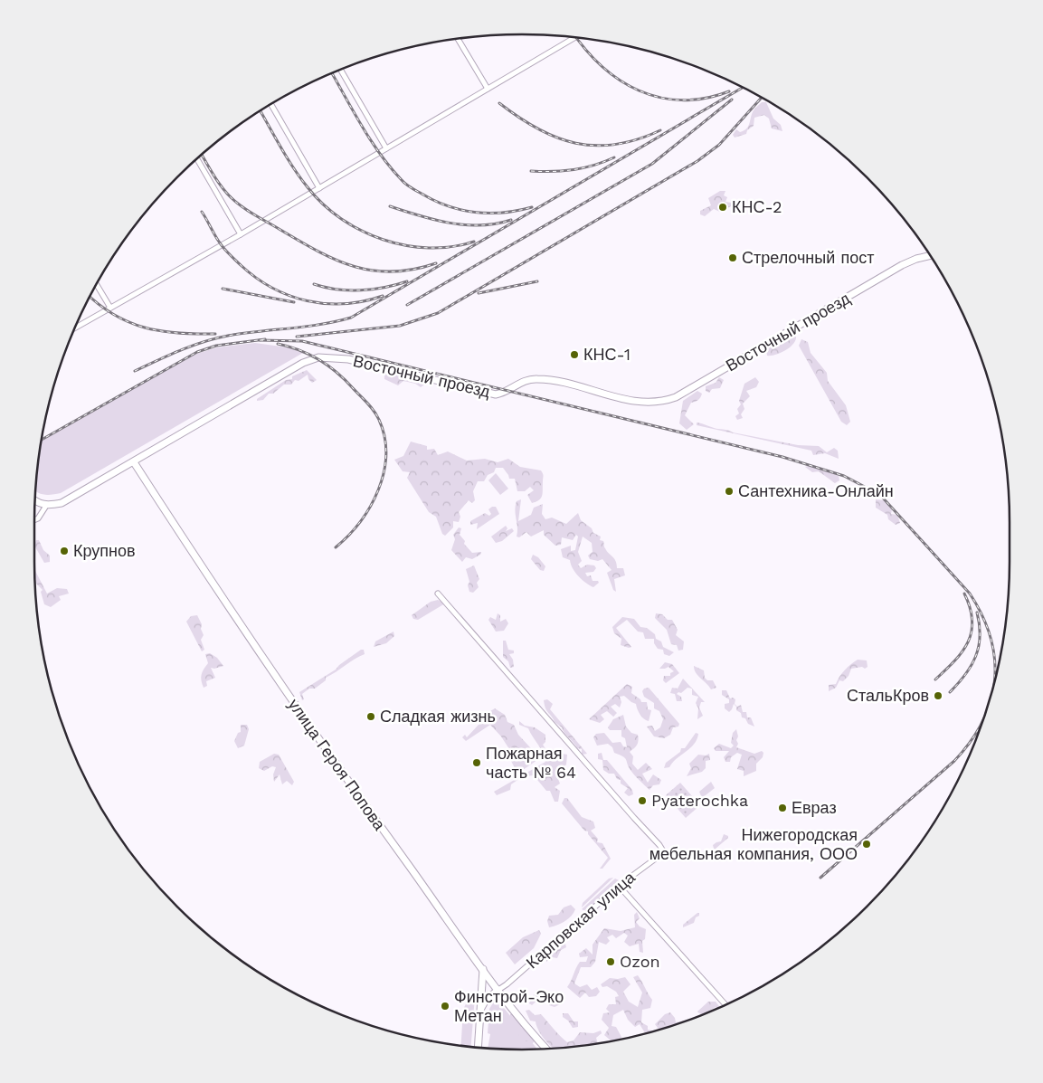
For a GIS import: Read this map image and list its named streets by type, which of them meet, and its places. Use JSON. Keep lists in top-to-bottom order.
{
  "streets": {
    "street": ["Восточный проезд", "улица Героя Попова", "Карповская улица"]
  },
  "crossings": [
    ["Восточный проезд", "улица Героя Попова"],
    ["улица Героя Попова", "Карповская улица"]
  ],
  "places": [
    "КНС-2",
    "Стрелочный пост",
    "КНС-1",
    "Сантехника-Онлайн",
    "Крупнов",
    "СтальКров",
    "Сладкая жизнь",
    "Пожарная часть № 64",
    "Pyaterochka",
    "Евраз",
    "Нижегородская мебельная компания, ООО",
    "Ozon",
    "Финстрой-Эко Метан"
  ]
}
